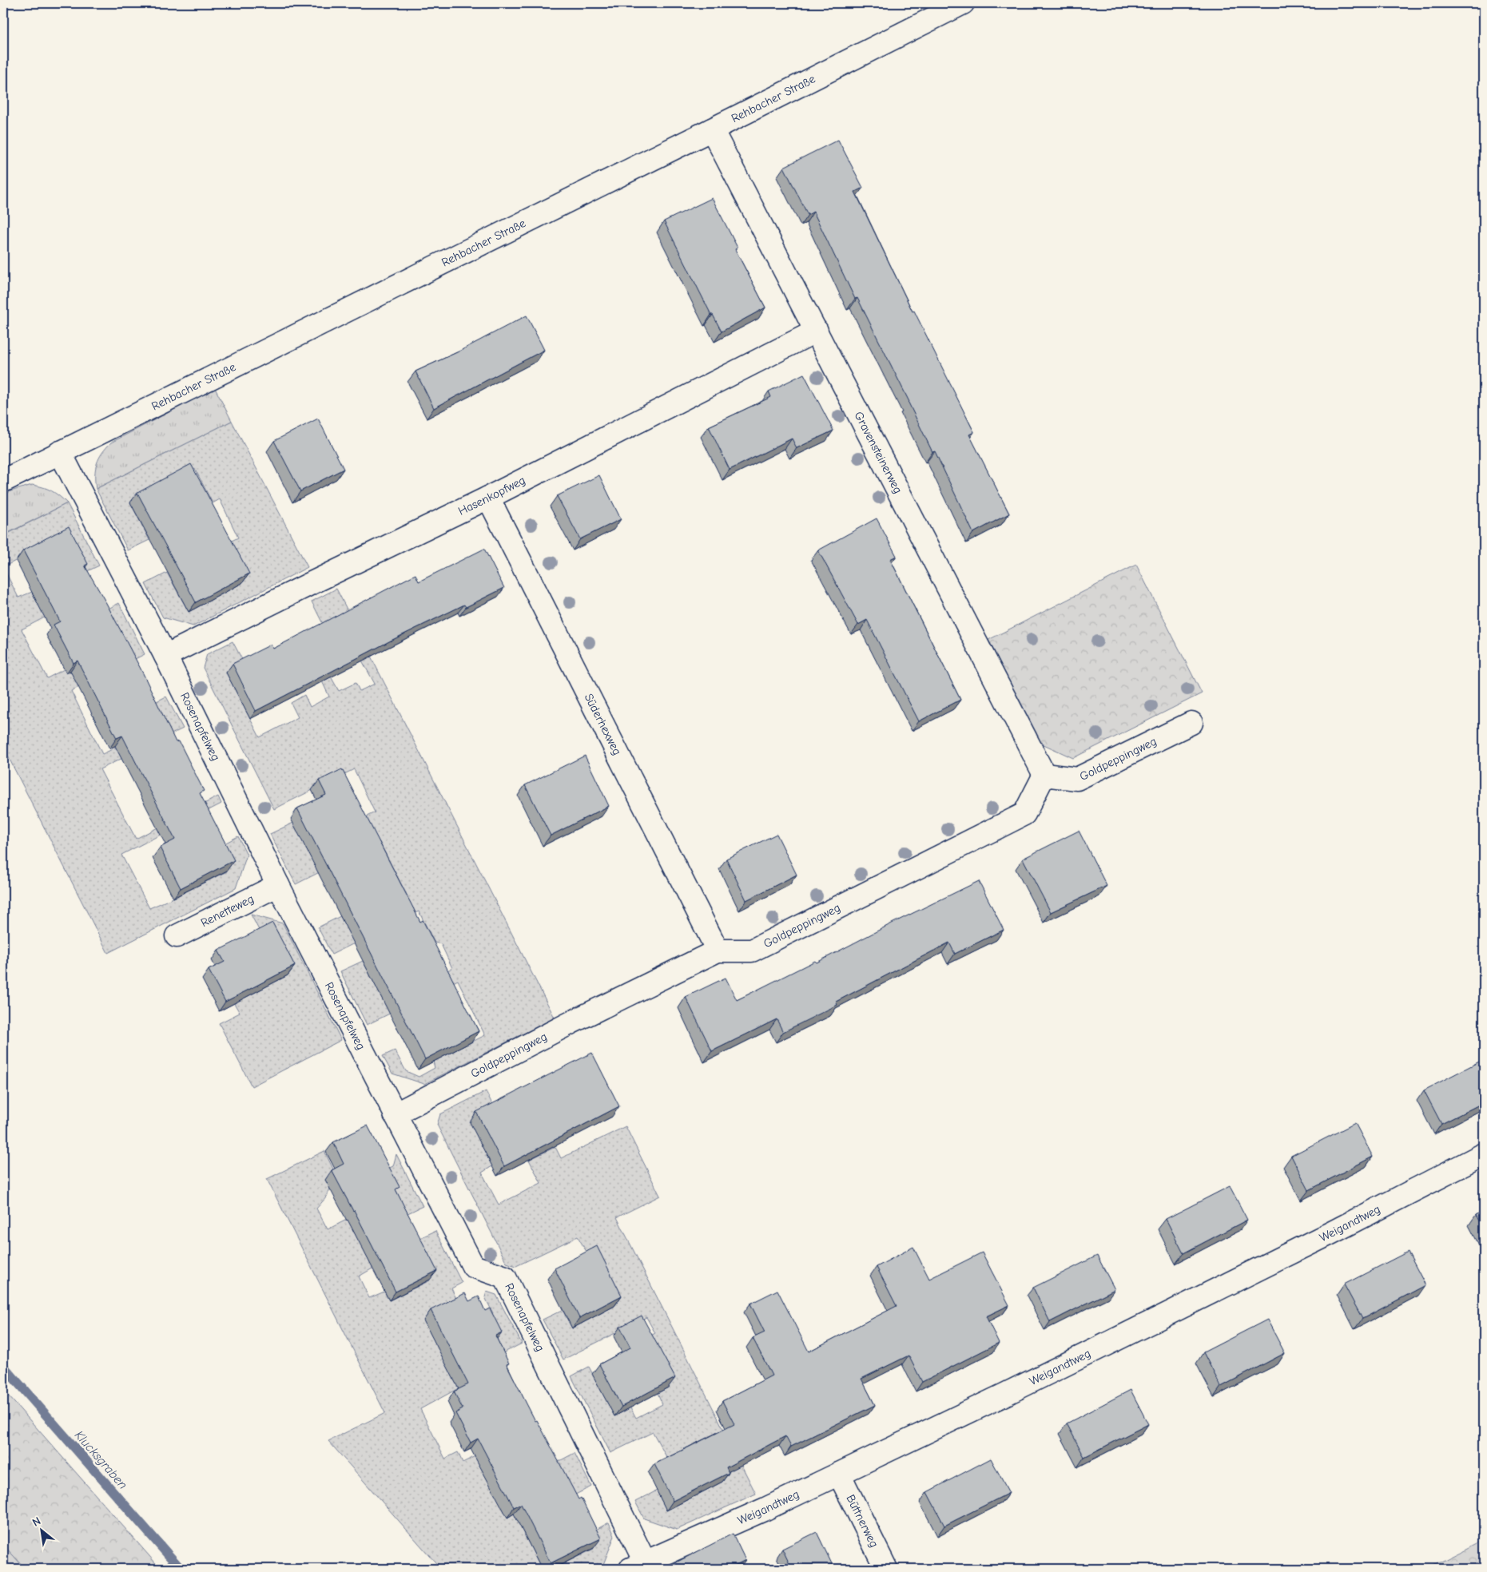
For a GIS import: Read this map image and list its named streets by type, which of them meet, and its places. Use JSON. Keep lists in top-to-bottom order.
{
  "streets": {
    "street": [
      "Rehbacher Straße",
      "Gravensteinerweg",
      "Hasenkopfweg",
      "Süderhexweg",
      "Rosenapfelweg",
      "Goldpeppingweg",
      "Renetteweg",
      "Weigandtweg",
      "Büttnerweg"
    ]
  },
  "crossings": [
    ["Rehbacher Straße", "Gravensteinerweg"],
    ["Rehbacher Straße", "Rosenapfelweg"],
    ["Gravensteinerweg", "Hasenkopfweg"],
    ["Gravensteinerweg", "Goldpeppingweg"],
    ["Hasenkopfweg", "Süderhexweg"],
    ["Hasenkopfweg", "Rosenapfelweg"],
    ["Süderhexweg", "Goldpeppingweg"],
    ["Rosenapfelweg", "Goldpeppingweg"],
    ["Rosenapfelweg", "Renetteweg"],
    ["Rosenapfelweg", "Weigandtweg"],
    ["Weigandtweg", "Büttnerweg"]
  ],
  "water": ["Klucksgraben"],
  "north": "top left"
}
